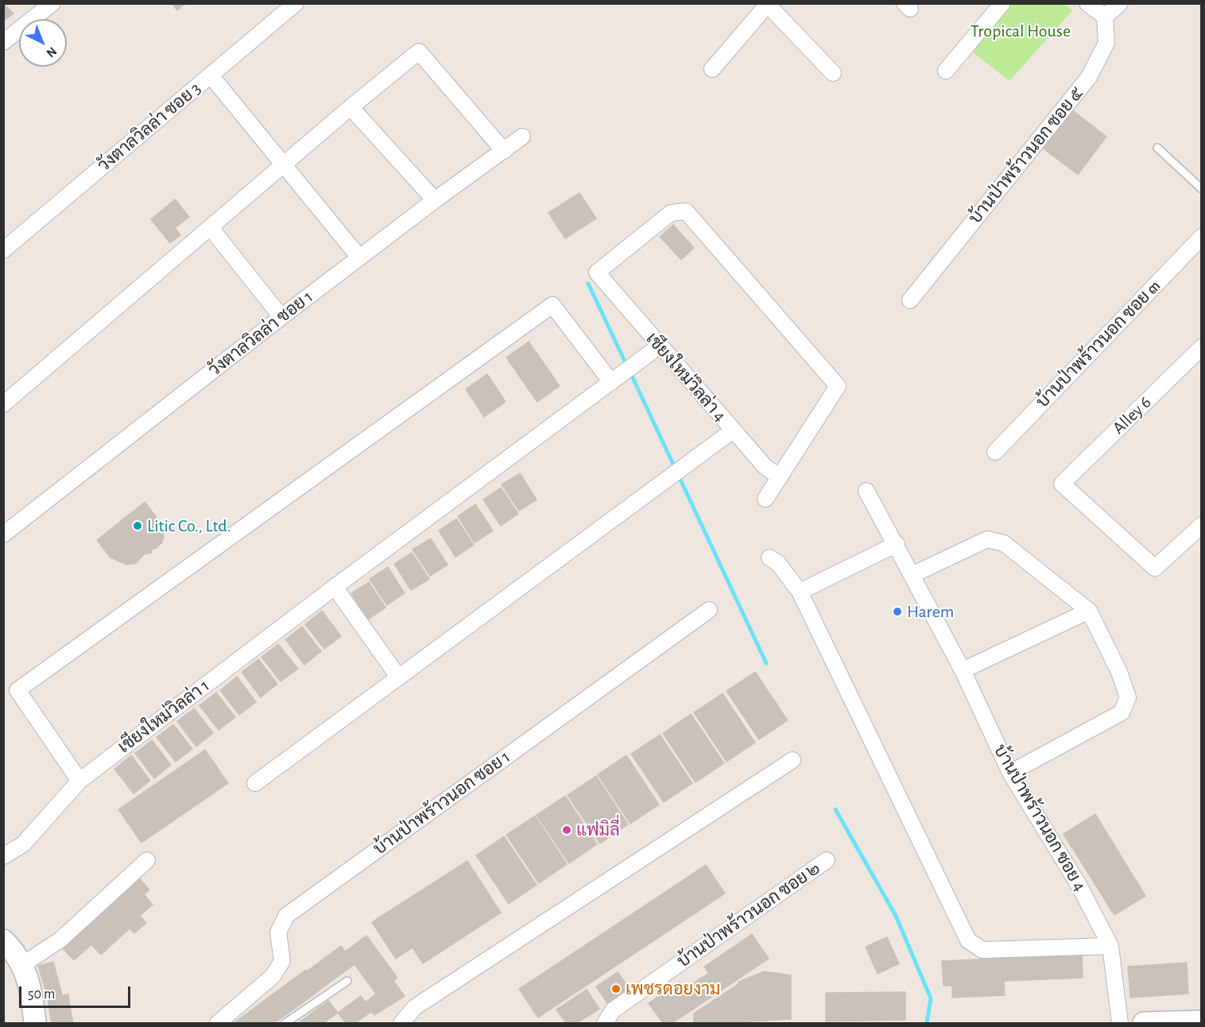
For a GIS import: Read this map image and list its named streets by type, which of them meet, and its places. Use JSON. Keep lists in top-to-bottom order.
{
  "streets": {
    "street": [
      "วังตาลวิลล่า ซอย 3",
      "บ้านป่าพร้าวนอก ซอย ๕",
      "วังตาลวิลล่า ซอย 1",
      "บ้านป่าพร้าวนอก ซอย ๓",
      "เชียงใหม่วิลล่า 4",
      "Alley 6",
      "เชียงใหม่วิลล่า 1",
      "บ้านป่าพร้าวนอก ซอย 1",
      "บ้านป่าพร้าวนอก ซอย 4",
      "บ้านป่าพร้าวนอก ซอย ๒"
    ]
  },
  "crossings": [
    ["เชียงใหม่วิลล่า 4", "เชียงใหม่วิลล่า 1"]
  ],
  "parks": ["Tropical House"],
  "places": [
    "Litic Co., Ltd.",
    "Harem",
    "แฟมิลี่",
    "เพชรดอยงาม"
  ],
  "scale_bar": "50 m",
  "north": "bottom right"
}
